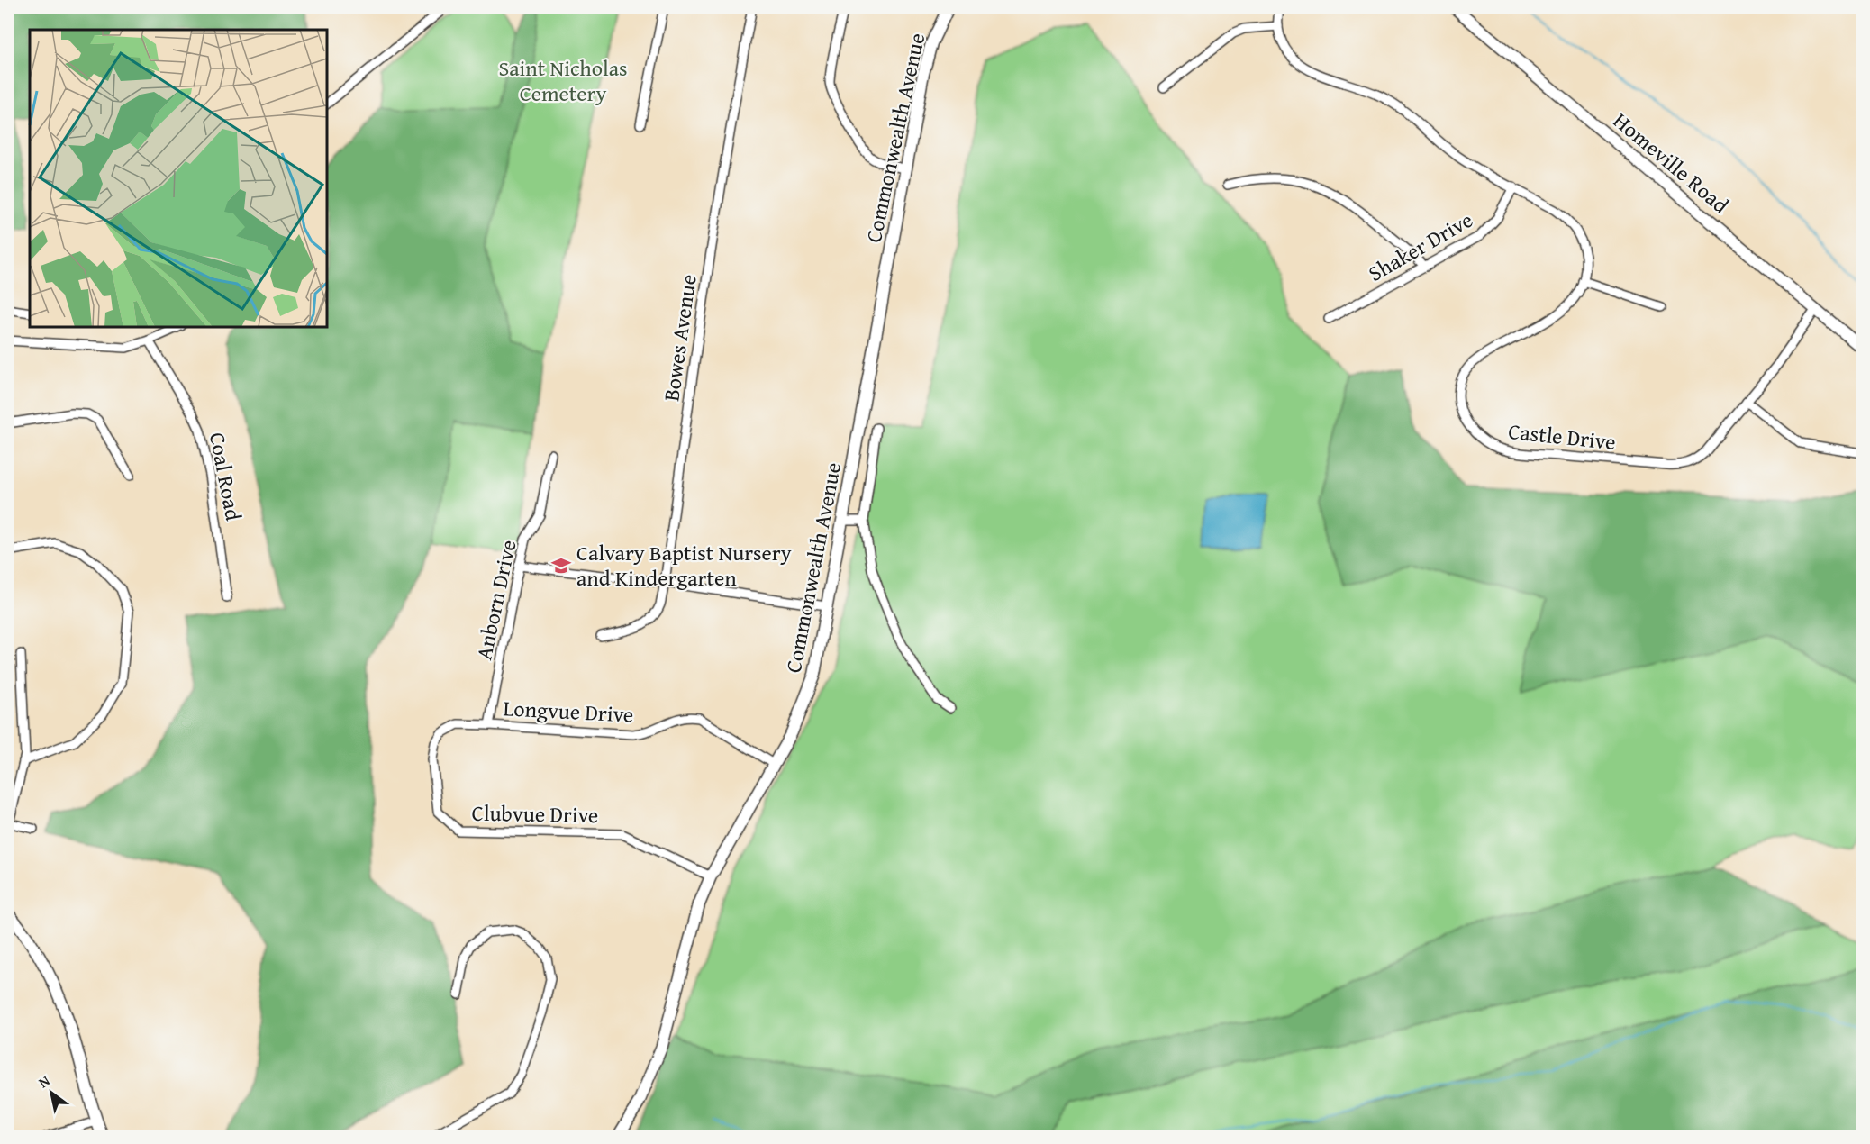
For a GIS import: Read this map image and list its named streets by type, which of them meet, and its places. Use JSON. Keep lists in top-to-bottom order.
{
  "streets": {
    "street": [
      "Commonwealth Avenue",
      "Homeville Road",
      "Shaker Drive",
      "Bowes Avenue",
      "Castle Drive",
      "Coal Road",
      "Anborn Drive",
      "Longvue Drive",
      "Clubvue Drive"
    ]
  },
  "crossings": [
    ["Commonwealth Avenue", "Longvue Drive"],
    ["Commonwealth Avenue", "Clubvue Drive"],
    ["Homeville Road", "Castle Drive"],
    ["Shaker Drive", "Castle Drive"],
    ["Anborn Drive", "Longvue Drive"],
    ["Longvue Drive", "Clubvue Drive"]
  ],
  "parks": ["Saint Nicholas Cemetery"],
  "places": {
    "school or university": ["Calvary Baptist Nursery and Kindergarten"]
  },
  "north": "top left"
}
